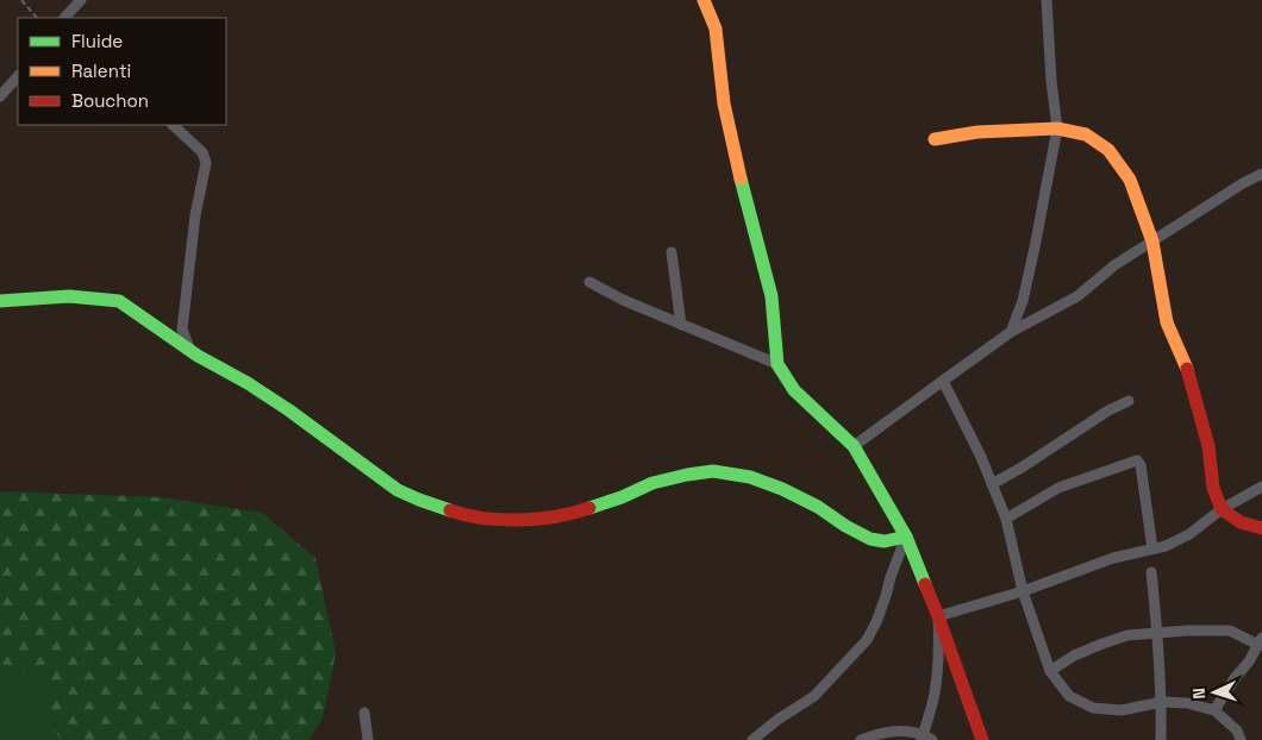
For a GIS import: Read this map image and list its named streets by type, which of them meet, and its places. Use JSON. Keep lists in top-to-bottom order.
{
  "legend": ["Fluide", "Ralenti", "Bouchon"],
  "north": "left"
}
